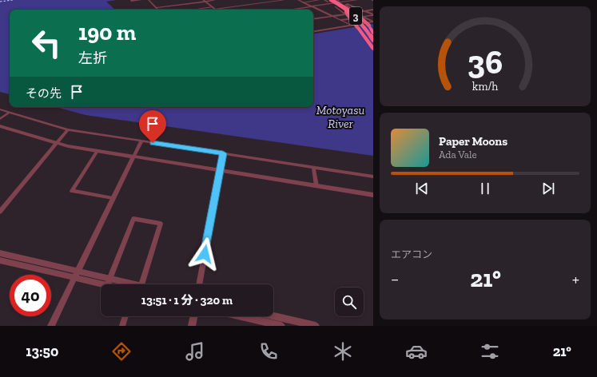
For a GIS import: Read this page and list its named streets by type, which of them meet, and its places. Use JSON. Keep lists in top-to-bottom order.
{
  "streets": {
    "highway": ["3"]
  },
  "water": ["Motoyasu River"],
  "page": {
    "turn": ["190 m", "左折"],
    "then": "その先",
    "song": ["Paper Moons", "Ada Vale"],
    "tile": "エアコン",
    "heat": ["−", "21°", "+"],
    "limit": "40",
    "trip": "13:51 · 1 分 · 320 m",
    "tabs": ["13:50", "21°"],
    "gauge": ["36", "km/h"]
  }
}
